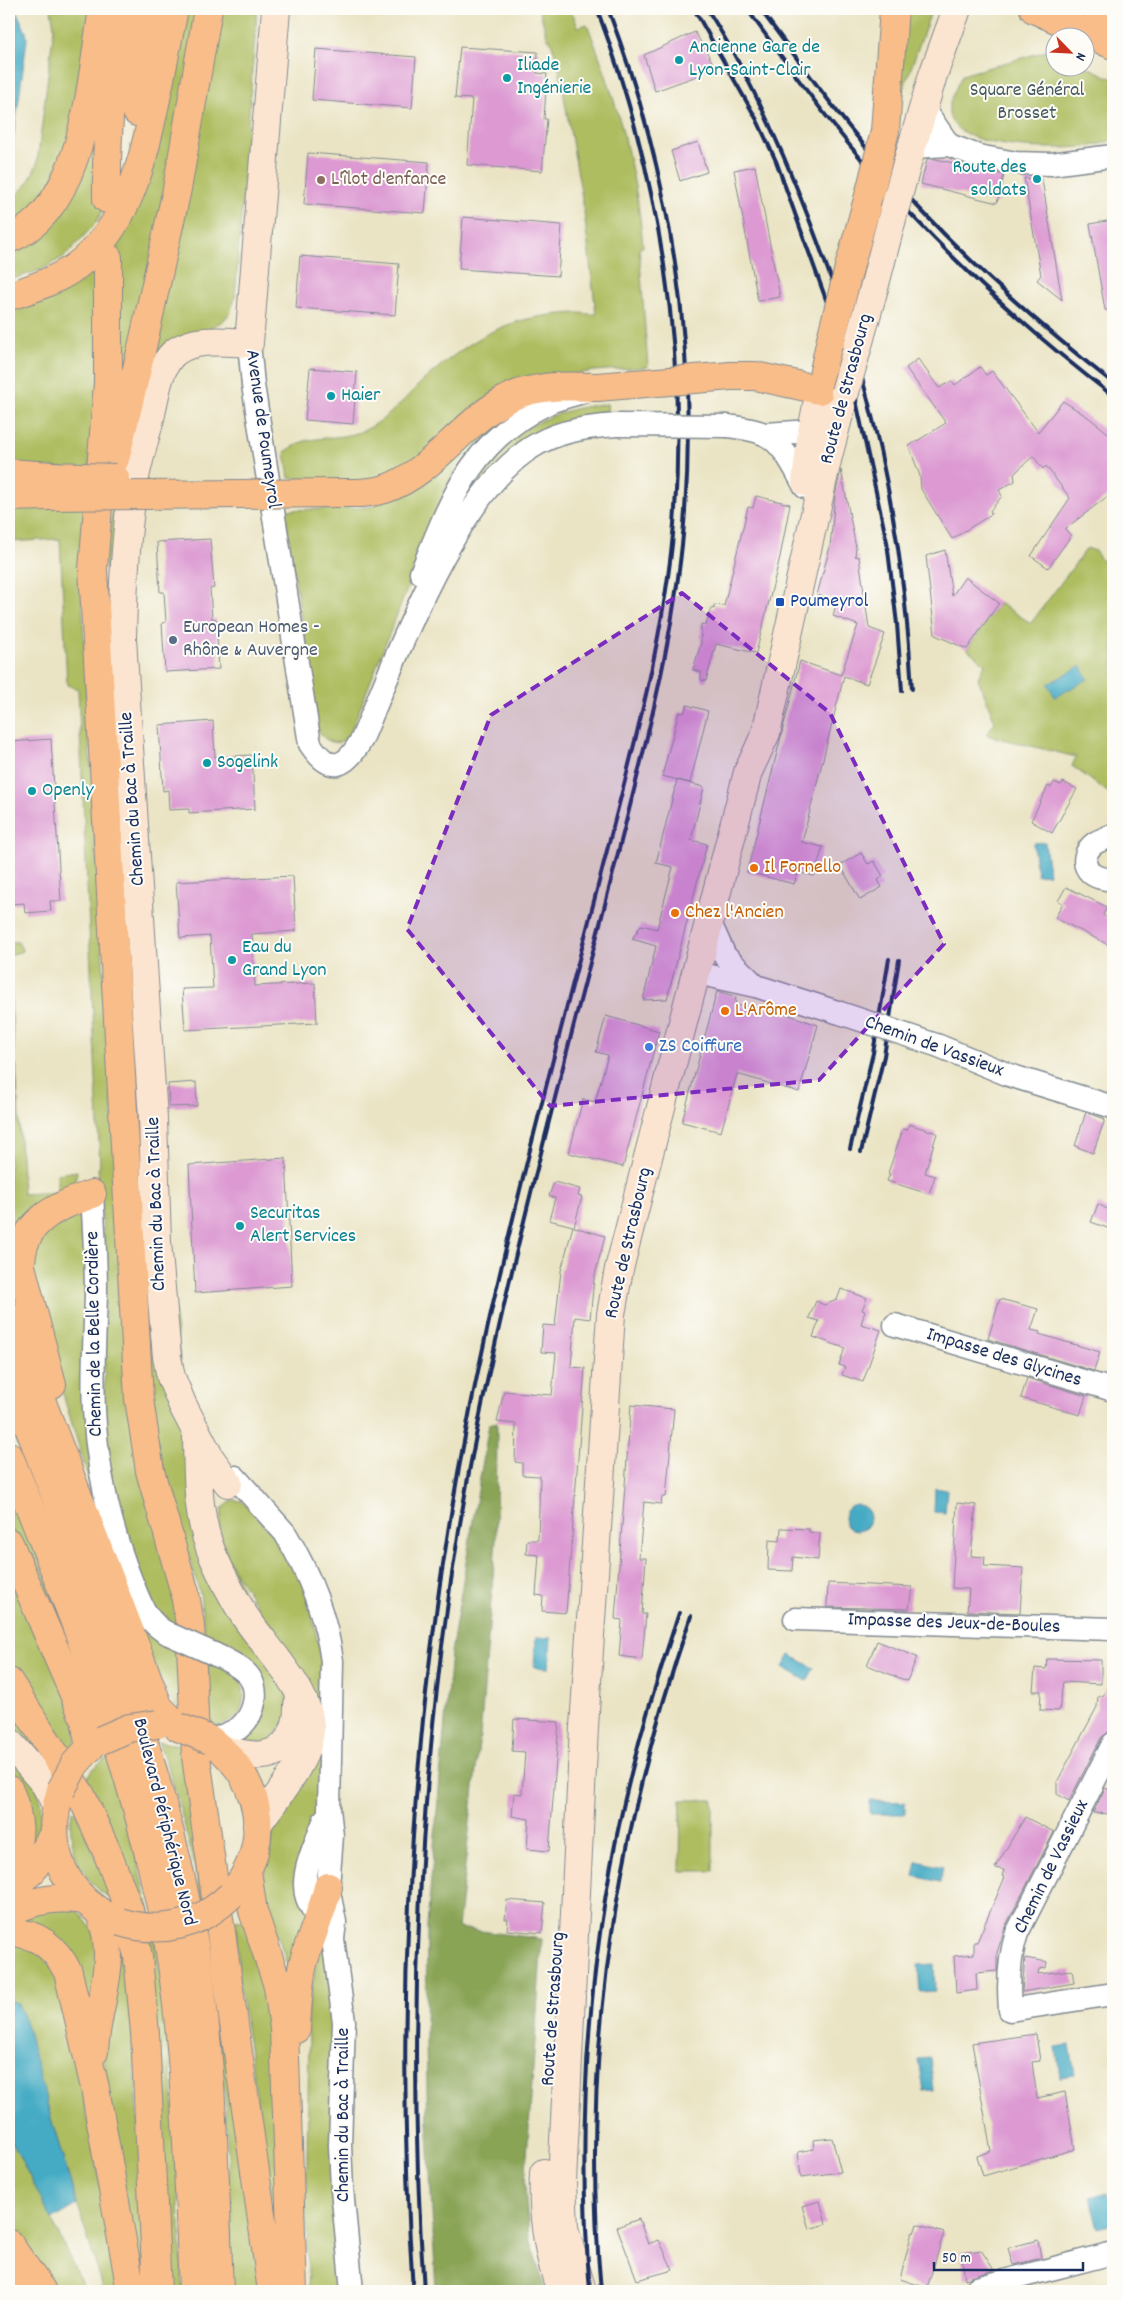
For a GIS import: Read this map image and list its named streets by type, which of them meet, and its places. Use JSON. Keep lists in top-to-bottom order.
{
  "streets": {
    "main road": [
      "Route de Strasbourg",
      "Avenue de Poumeyrol",
      "Chemin du Bac à Traille",
      "Boulevard Périphérique Nord"
    ],
    "street": [
      "Chemin de Vassieux",
      "Chemin de la Belle Cordière",
      "Impasse des Glycines",
      "Impasse des Jeux-de-Boules"
    ]
  },
  "crossings": [
    ["Route de Strasbourg", "Avenue de Poumeyrol"],
    ["Route de Strasbourg", "Chemin de Vassieux"],
    ["Avenue de Poumeyrol", "Chemin du Bac à Traille"]
  ],
  "parks": ["Square Général Brosset"],
  "places": {
    "other": [
      "Ancienne Gare de Lyon-Saint-Clair",
      "Iliade Ingénierie",
      "Route des soldats",
      "L'îlot d'enfance",
      "Haier",
      "European Homes - Rhône & Auvergne",
      "Sogelink",
      "Openly",
      "Il Fornello",
      "Chez l'Ancien",
      "Eau du Grand Lyon",
      "L'Arôme",
      "ZS Coiffure",
      "Securitas Alert Services"
    ],
    "transit": ["Poumeyrol"]
  },
  "scale_bar": "50 m",
  "north": "bottom right"
}
